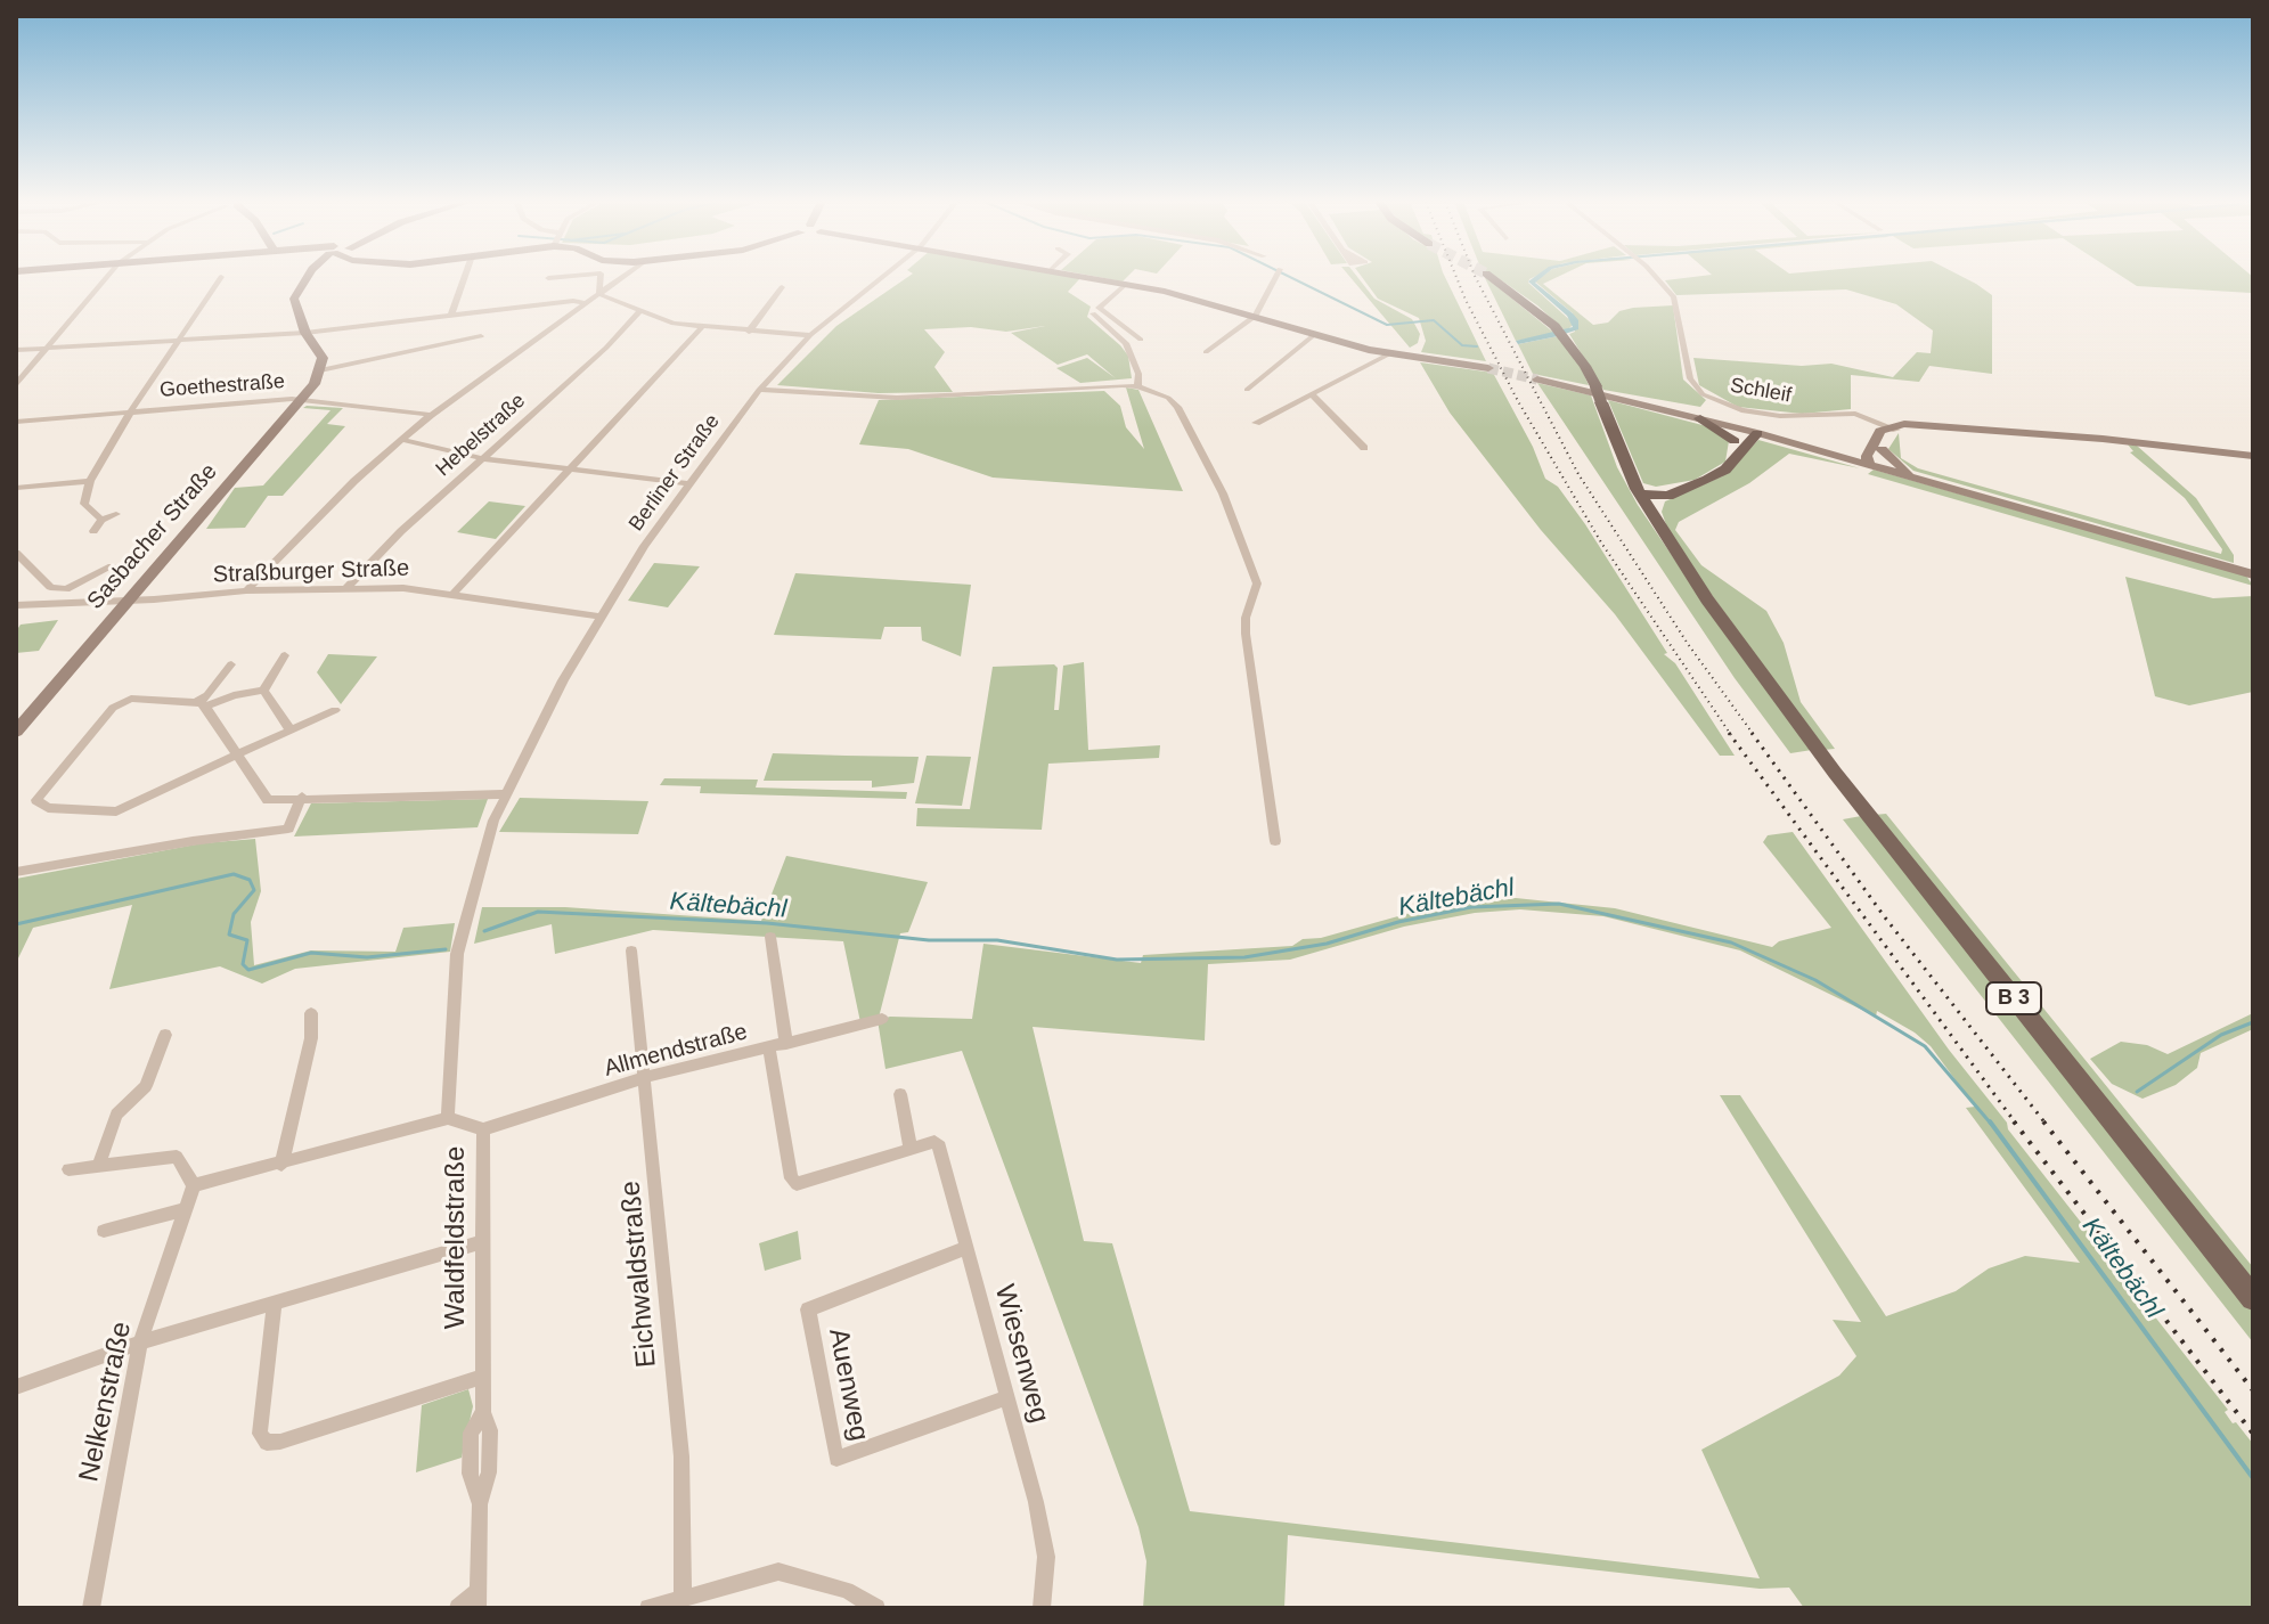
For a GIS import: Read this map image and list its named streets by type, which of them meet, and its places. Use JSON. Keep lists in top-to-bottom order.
{
  "streets": {
    "main road": ["Sasbacher Straße", "B 3"],
    "street": [
      "Goethestraße",
      "Schleif",
      "Hebelstraße",
      "Berliner Straße",
      "Straßburger Straße",
      "Allmendstraße",
      "Waldfeldstraße",
      "Eichwaldstraße",
      "Wiesenweg",
      "Auenweg",
      "Nelkenstraße"
    ]
  },
  "crossings": [
    ["Goethestraße", "Sasbacher Straße"],
    ["Hebelstraße", "Straßburger Straße"],
    ["Berliner Straße", "Straßburger Straße"],
    ["Berliner Straße", "Waldfeldstraße"],
    ["Sasbacher Straße", "Straßburger Straße"],
    ["Allmendstraße", "Waldfeldstraße"],
    ["Allmendstraße", "Eichwaldstraße"],
    ["Wiesenweg", "Auenweg"]
  ],
  "water": ["Kältebächl"]
}
